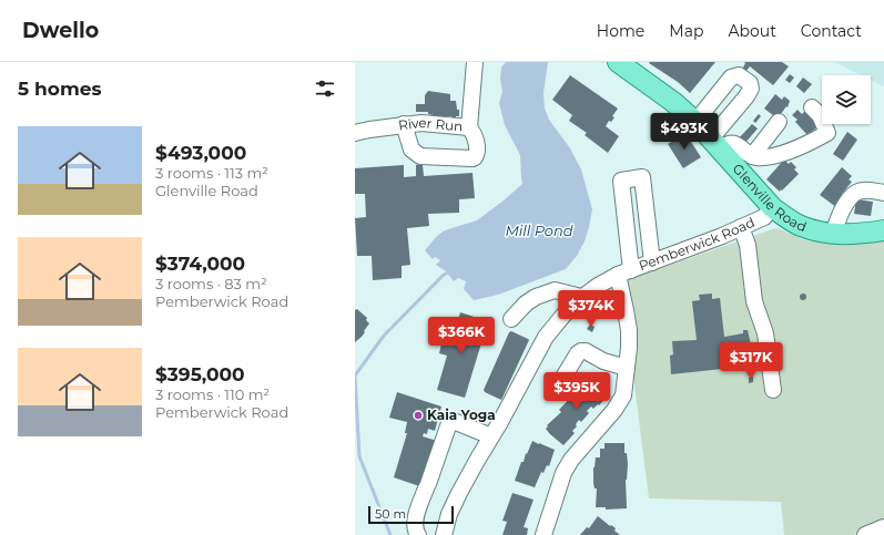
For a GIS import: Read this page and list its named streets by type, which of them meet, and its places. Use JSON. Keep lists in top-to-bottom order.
{
  "streets": {
    "main road": ["Glenville Road"],
    "street": ["River Run", "Pemberwick Road"]
  },
  "crossings": [
    ["Glenville Road", "Pemberwick Road"]
  ],
  "water": ["Mill Pond"],
  "places": ["Kaia Yoga"],
  "scale_bar": "50 m",
  "page": {
    "header": "Dwello",
    "nav": [
      "Home",
      "Map",
      "About",
      "Contact"
    ],
    "heading": "5 homes",
    "price": [
      "$493K",
      "$374K",
      "$366K",
      "$317K",
      "$395K"
    ],
    "list": [
      {
        "name": "$493,000",
        "note": "3 rooms · 113 m² · Glenville Road"
      },
      {
        "name": "$374,000",
        "note": "3 rooms · 83 m² · Pemberwick Road"
      },
      {
        "name": "$395,000",
        "note": "3 rooms · 110 m² · Pemberwick Road"
      }
    ],
    "scale": "50 m"
  }
}
